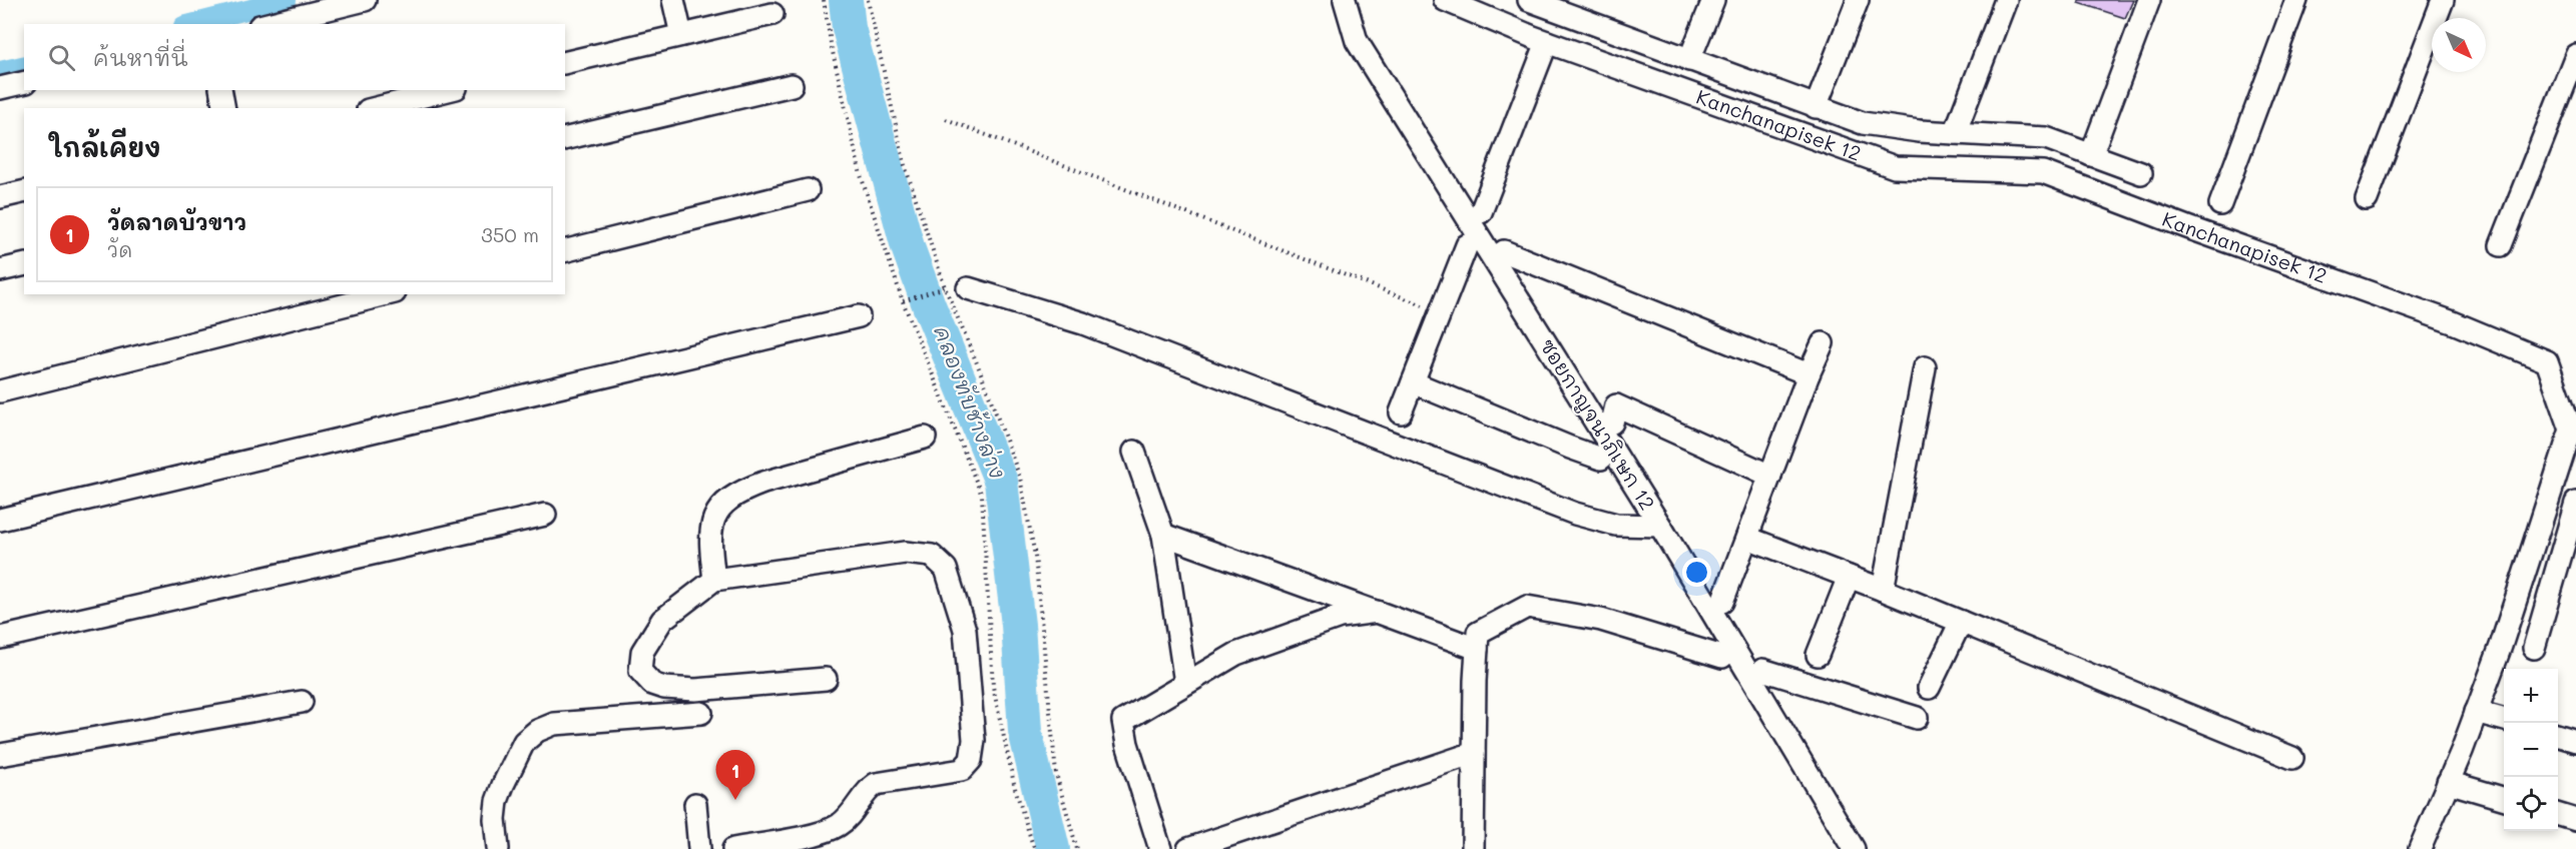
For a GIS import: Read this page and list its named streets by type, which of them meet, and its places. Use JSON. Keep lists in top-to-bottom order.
{
  "streets": {
    "street": ["Kanchanapisek 12", "ซอยกาญจนาภิเษก 12"]
  },
  "water": ["คลองทับช้างล่าง"],
  "north": "bottom right",
  "page": {
    "search": "ค้นหาที่นี่",
    "heading": "ใกล้เคียง",
    "list": [
      {
        "mark": "1",
        "name": "วัดลาดบัวขาว",
        "note": "วัด",
        "value": "350 m"
      }
    ],
    "map_buttons": ["+", "−"],
    "pins": "1"
  }
}
